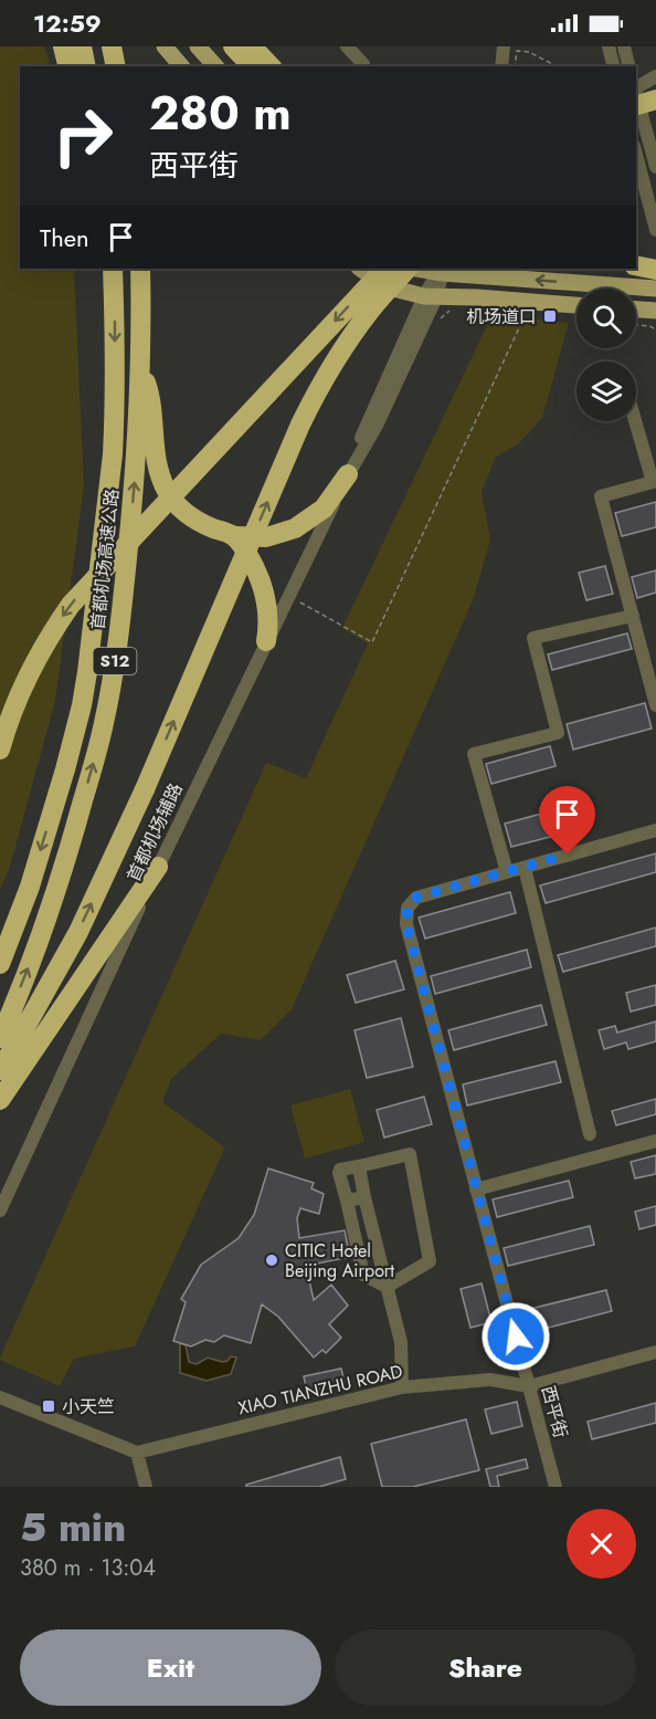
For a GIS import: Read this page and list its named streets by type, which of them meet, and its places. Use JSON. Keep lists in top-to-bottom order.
{
  "streets": {
    "highway": ["首都机场高速公路", "S12"],
    "street": ["首都机场辅路", "XIAO TIANZHU ROAD", "西平街"]
  },
  "crossings": [
    ["XIAO TIANZHU ROAD", "西平街"]
  ],
  "places": {
    "transit": ["机场道口", "小天竺"],
    "other": ["CITIC Hotel Beijing Airport"]
  },
  "page": {
    "status": "12:59",
    "turn": ["280 m", "西平街"],
    "then": "Then",
    "heading": ["5 min", "380 m · 13:04"],
    "buttons": ["Exit", "Share"]
  }
}
